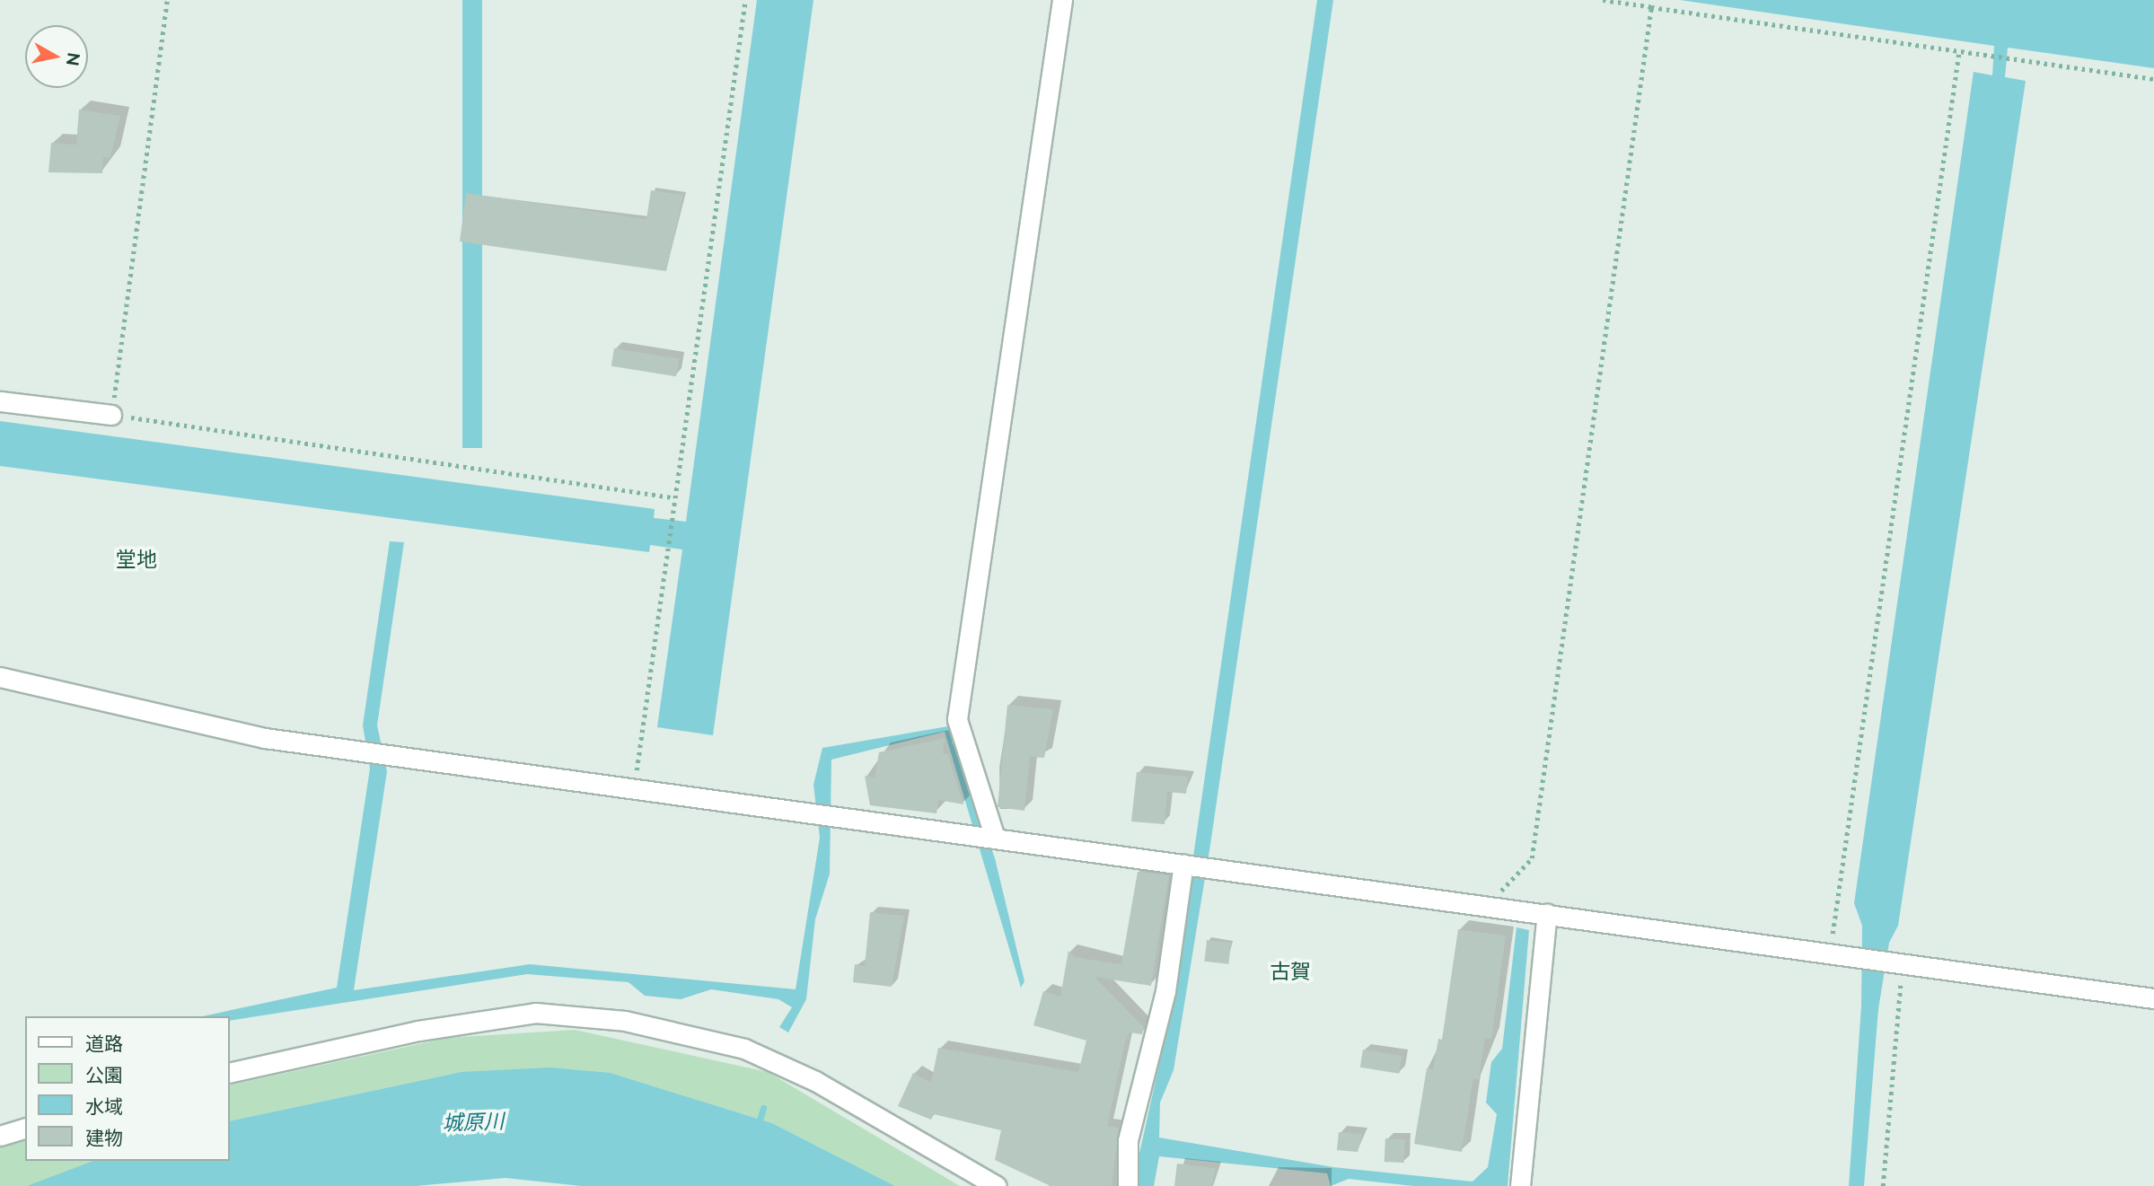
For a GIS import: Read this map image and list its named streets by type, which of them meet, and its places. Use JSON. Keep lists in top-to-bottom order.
{
  "districts": ["堂地", "古賀"],
  "water": ["城原川"],
  "legend": [
    "道路",
    "公園",
    "水域",
    "建物"
  ],
  "north": "right"
}
